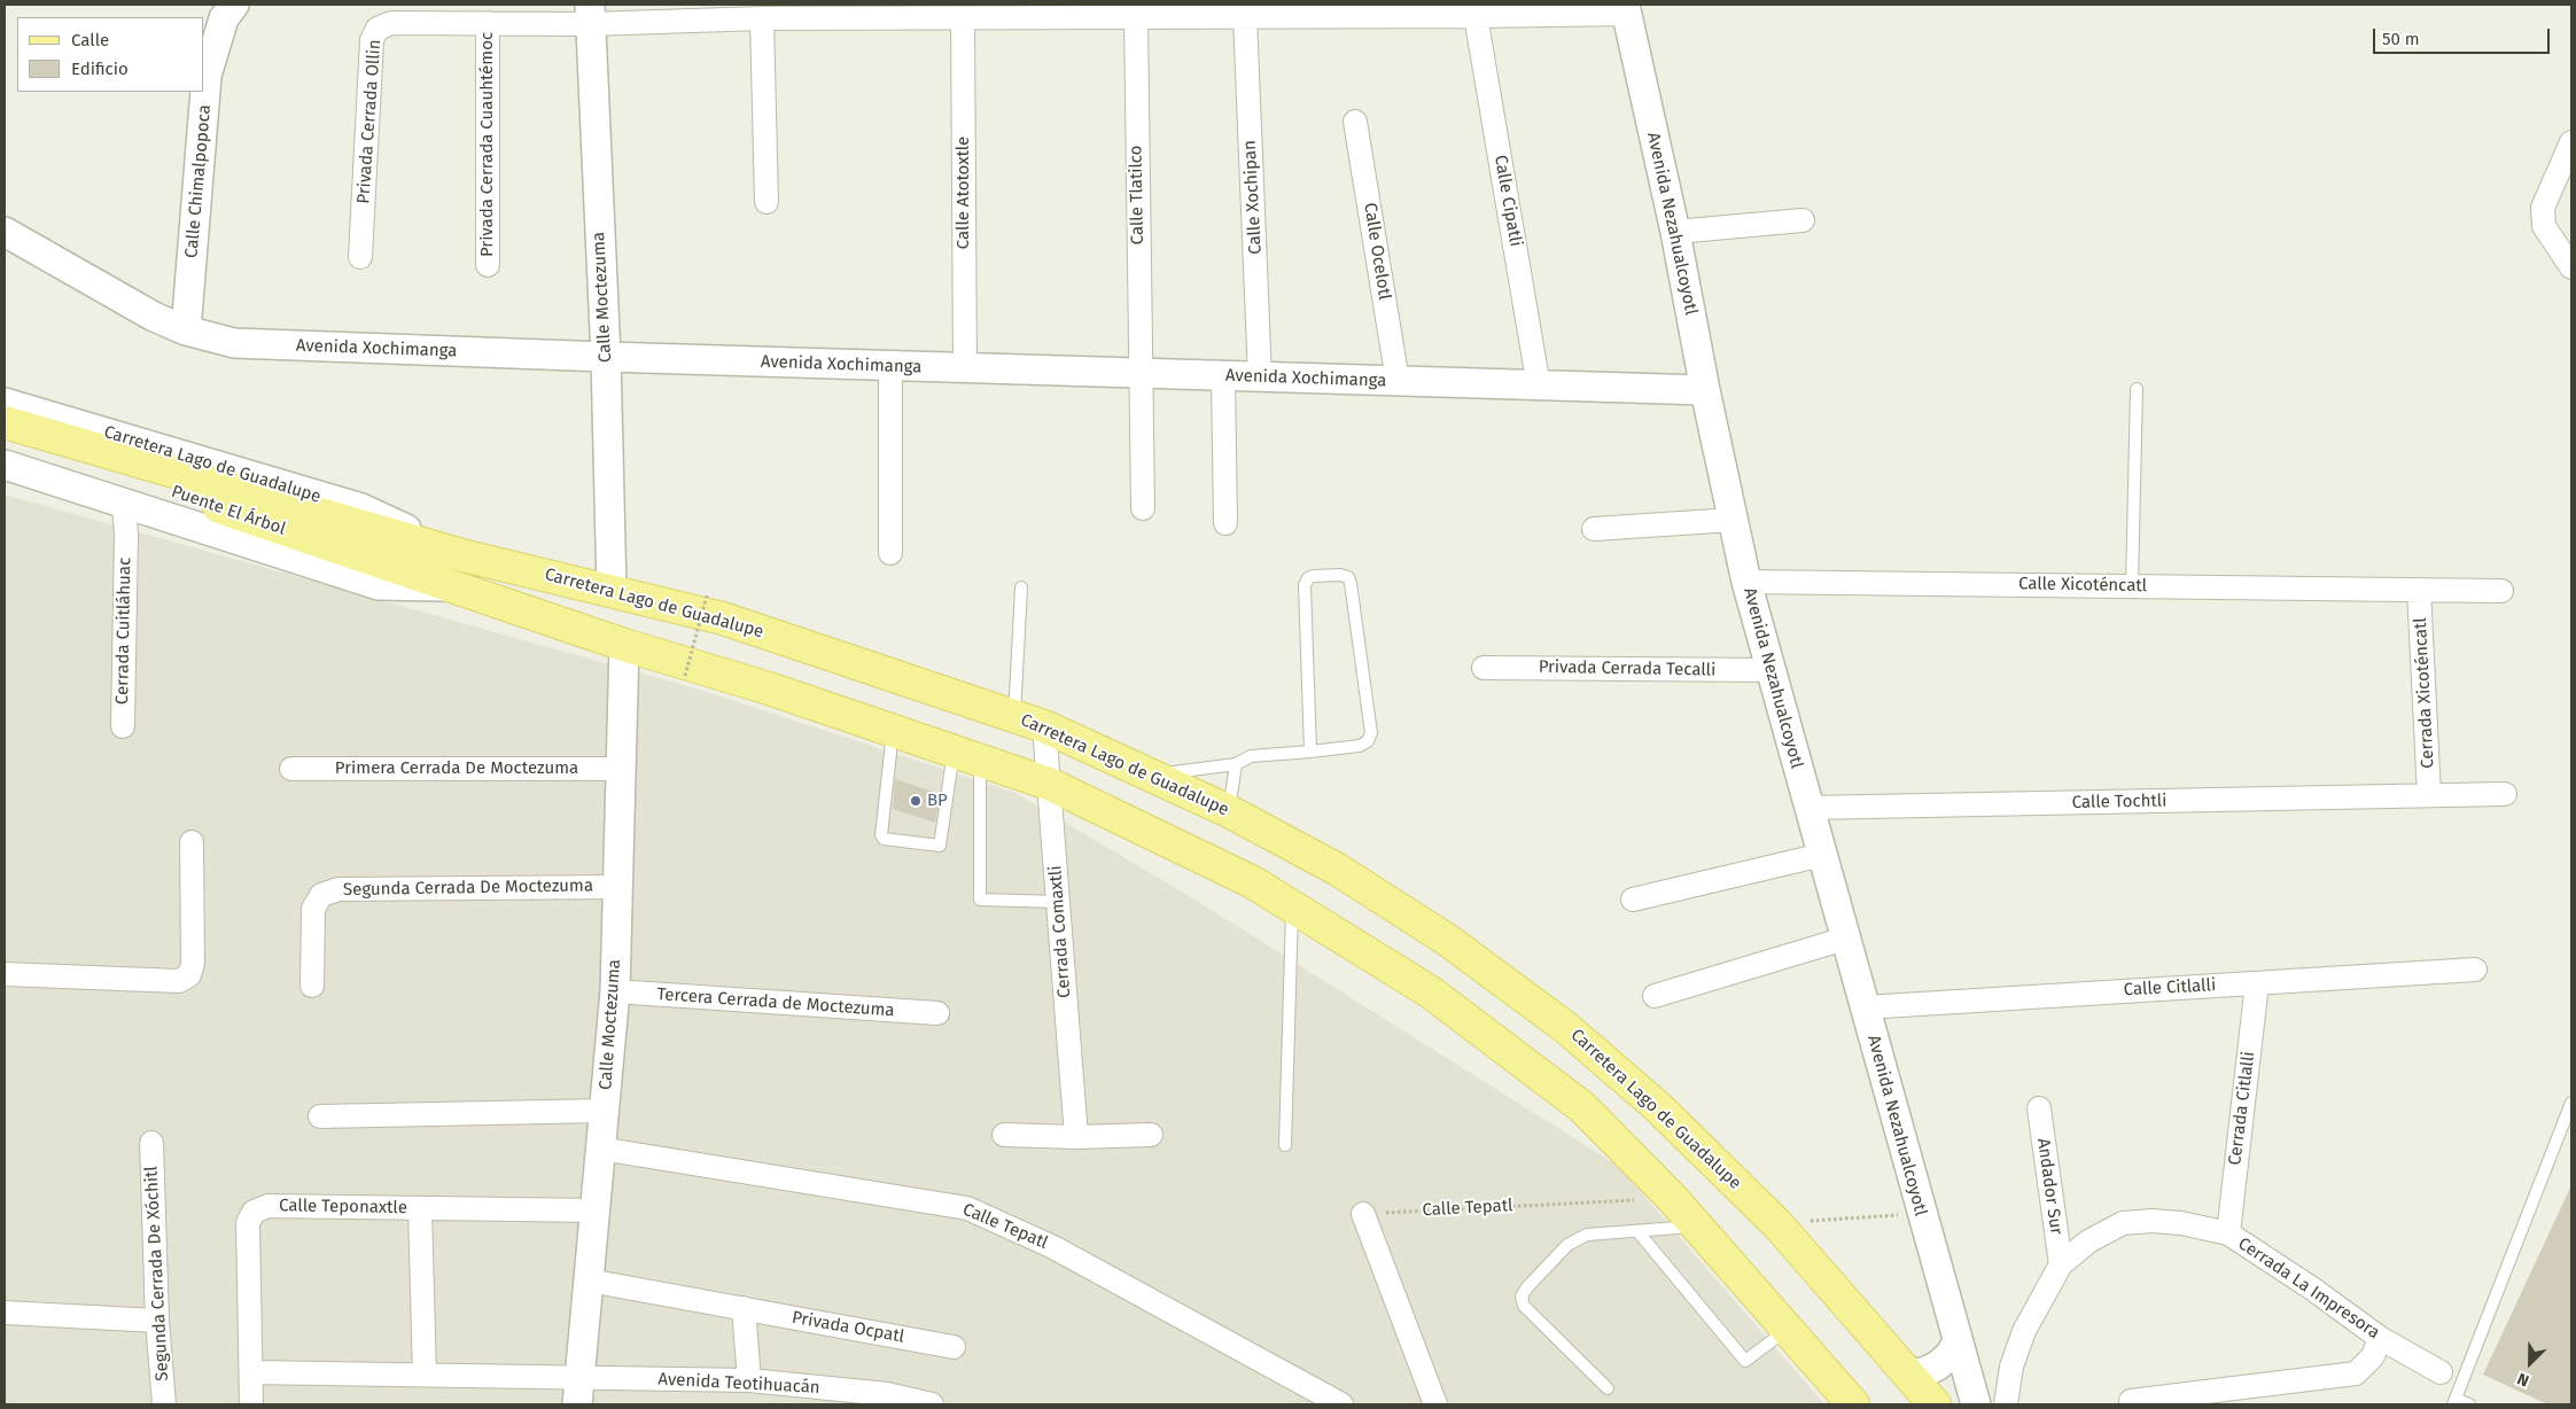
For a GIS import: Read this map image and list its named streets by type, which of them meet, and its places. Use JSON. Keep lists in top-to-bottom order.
{
  "streets": {
    "main road": ["Carretera Lago de Guadalupe", "Puente El Árbol"],
    "street": [
      "Privada Cerrada Ollin",
      "Privada Cerrada Cuauhtémoc",
      "Calle Chimalpopoca",
      "Calle Atotoxtle",
      "Calle Tlatilco",
      "Calle Xochipan",
      "Calle Cipatli",
      "Avenida Nezahualcoyotl",
      "Calle Ocelotl",
      "Calle Moctezuma",
      "Avenida Xochimanga",
      "Calle Xicoténcatl",
      "Cerrada Cuitláhuac",
      "Privada Cerrada Tecalli",
      "Cerrada Xicoténcatl",
      "Primera Cerrada De Moctezuma",
      "Calle Tochtli",
      "Segunda Cerrada De Moctezuma",
      "Cerrada Comaxtli",
      "Calle Citlalli",
      "Tercera Cerrada de Moctezuma",
      "Cerrada Citlalli",
      "Andador Sur",
      "Calle Teponaxtle",
      "Calle Tepatl",
      "Segunda Cerrada De Xóchitl",
      "Cerrada La Impresora",
      "Privada Ocpatl",
      "Avenida Teotihuacán"
    ]
  },
  "crossings": [
    ["Privada Cerrada Ollin", "Privada Cerrada Cuauhtémoc"],
    ["Privada Cerrada Ollin", "Calle Atotoxtle"],
    ["Privada Cerrada Ollin", "Calle Tlatilco"],
    ["Privada Cerrada Ollin", "Calle Xochipan"],
    ["Privada Cerrada Ollin", "Calle Cipatli"],
    ["Privada Cerrada Ollin", "Avenida Nezahualcoyotl"],
    ["Privada Cerrada Ollin", "Calle Moctezuma"],
    ["Calle Chimalpopoca", "Avenida Xochimanga"],
    ["Calle Atotoxtle", "Avenida Xochimanga"],
    ["Calle Tlatilco", "Avenida Xochimanga"],
    ["Calle Xochipan", "Avenida Xochimanga"],
    ["Calle Cipatli", "Avenida Xochimanga"],
    ["Avenida Nezahualcoyotl", "Avenida Xochimanga"],
    ["Avenida Nezahualcoyotl", "Calle Xicoténcatl"],
    ["Avenida Nezahualcoyotl", "Privada Cerrada Tecalli"],
    ["Avenida Nezahualcoyotl", "Calle Tochtli"],
    ["Avenida Nezahualcoyotl", "Calle Citlalli"],
    ["Calle Ocelotl", "Avenida Xochimanga"],
    ["Calle Moctezuma", "Avenida Xochimanga"],
    ["Calle Moctezuma", "Carretera Lago de Guadalupe"],
    ["Calle Moctezuma", "Primera Cerrada De Moctezuma"],
    ["Calle Moctezuma", "Segunda Cerrada De Moctezuma"],
    ["Calle Moctezuma", "Tercera Cerrada de Moctezuma"],
    ["Calle Moctezuma", "Calle Teponaxtle"],
    ["Calle Moctezuma", "Calle Tepatl"],
    ["Calle Moctezuma", "Privada Ocpatl"],
    ["Calle Moctezuma", "Avenida Teotihuacán"],
    ["Carretera Lago de Guadalupe", "Puente El Árbol"],
    ["Carretera Lago de Guadalupe", "Cerrada Comaxtli"],
    ["Calle Xicoténcatl", "Cerrada Xicoténcatl"],
    ["Cerrada Xicoténcatl", "Calle Tochtli"],
    ["Calle Citlalli", "Cerrada Citlalli"],
    ["Cerrada Citlalli", "Cerrada La Impresora"],
    ["Andador Sur", "Cerrada La Impresora"]
  ],
  "places": ["BP"],
  "legend": ["Calle", "Edificio"],
  "scale_bar": "50 m",
  "north": "bottom left"
}
